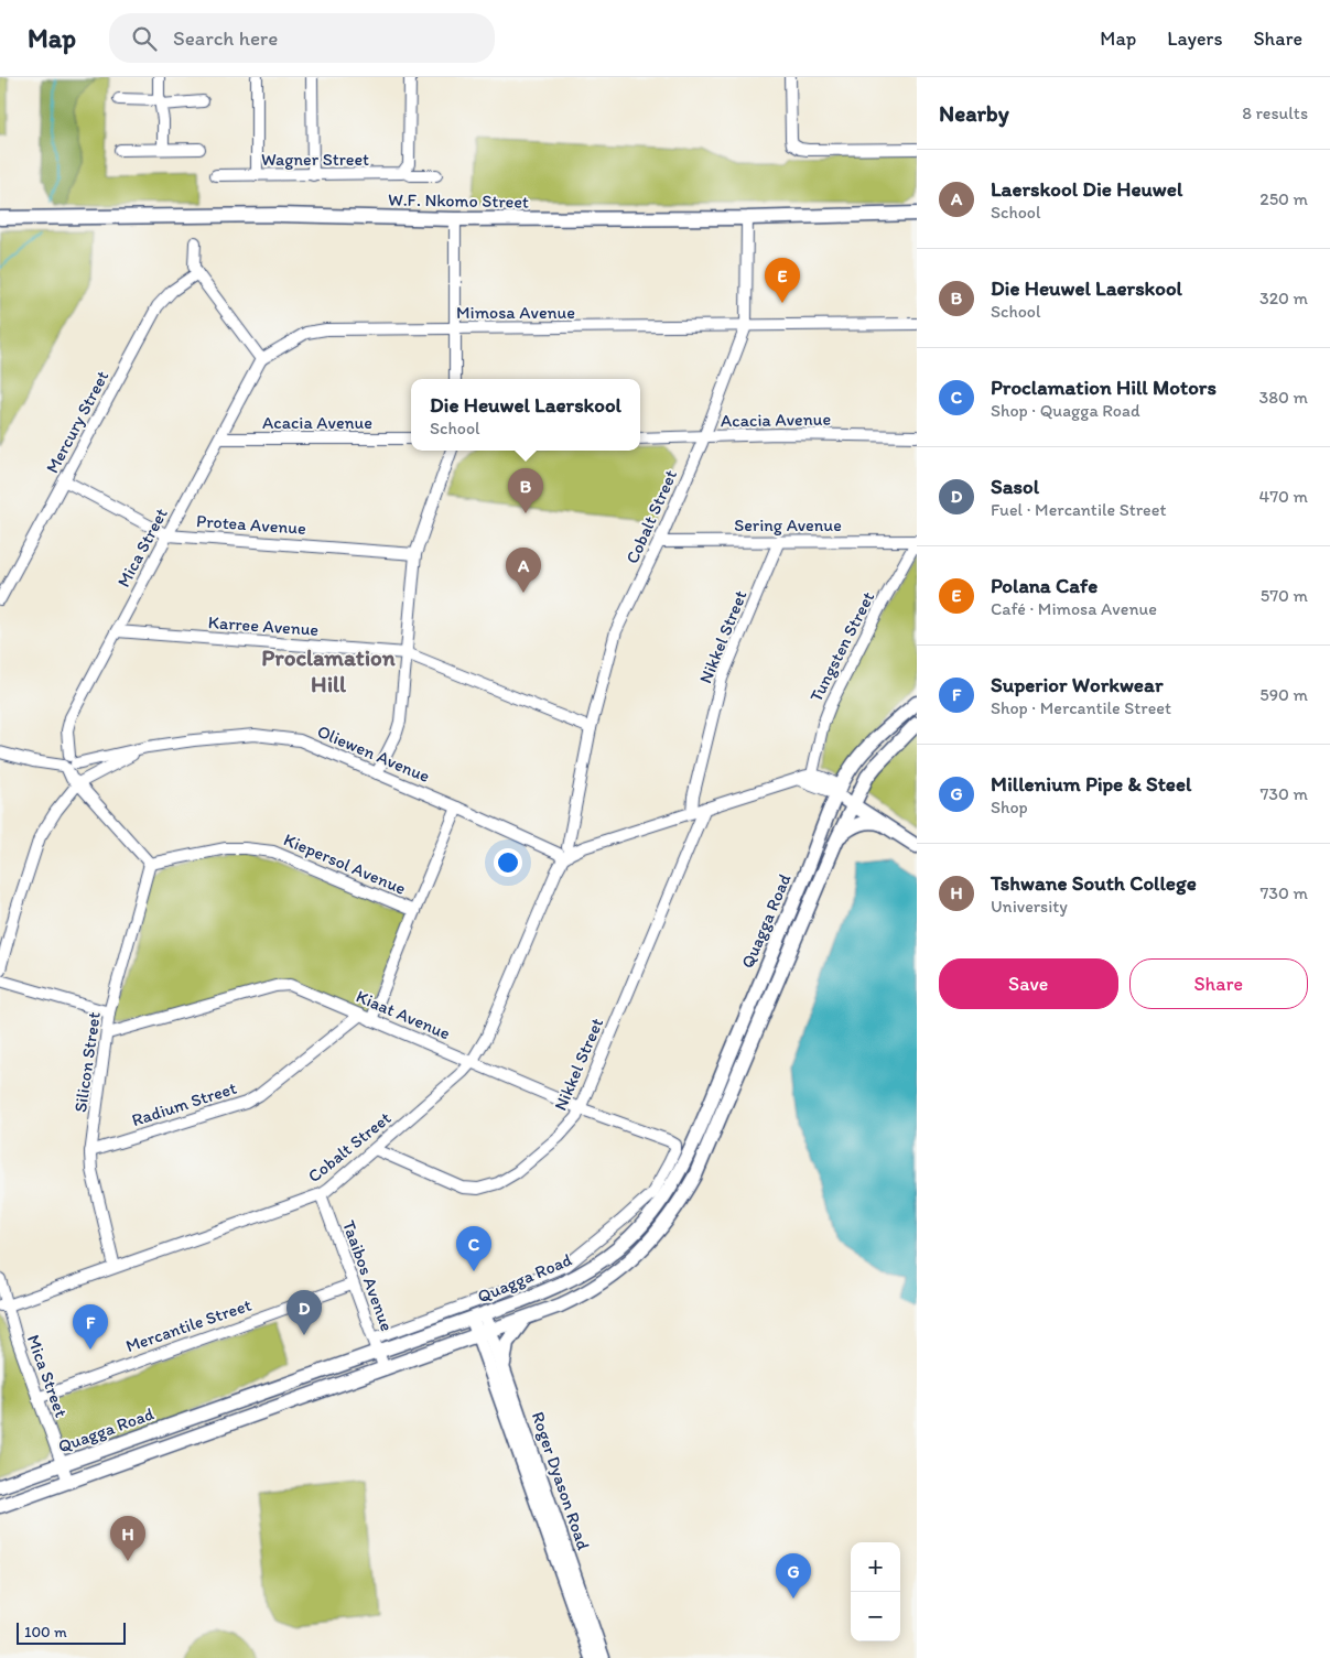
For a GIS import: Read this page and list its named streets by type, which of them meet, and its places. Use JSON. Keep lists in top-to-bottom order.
{
  "streets": {
    "main road": ["W.F. Nkomo Street", "Quagga Road", "Roger Dyason Road"],
    "street": [
      "Wagner Street",
      "Mimosa Avenue",
      "Acacia Avenue",
      "Mercury Street",
      "Cobalt Street",
      "Protea Avenue",
      "Sering Avenue",
      "Mica Street",
      "Karree Avenue",
      "Nikkel Street",
      "Tungsten Street",
      "Oliewen Avenue",
      "Kiepersol Avenue",
      "Kiaat Avenue",
      "Silicon Street",
      "Radium Street",
      "Taaibos Avenue",
      "Mercantile Street"
    ]
  },
  "crossings": [
    ["W.F. Nkomo Street", "Cobalt Street"],
    ["Mimosa Avenue", "Cobalt Street"],
    ["Mimosa Avenue", "Mica Street"],
    ["Acacia Avenue", "Cobalt Street"],
    ["Acacia Avenue", "Mica Street"],
    ["Mercury Street", "Protea Avenue"],
    ["Cobalt Street", "Sering Avenue"],
    ["Cobalt Street", "Mica Street"],
    ["Cobalt Street", "Karree Avenue"],
    ["Cobalt Street", "Nikkel Street"],
    ["Cobalt Street", "Oliewen Avenue"],
    ["Cobalt Street", "Kiaat Avenue"],
    ["Cobalt Street", "Silicon Street"],
    ["Cobalt Street", "Taaibos Avenue"],
    ["Protea Avenue", "Mica Street"],
    ["Sering Avenue", "Nikkel Street"],
    ["Sering Avenue", "Tungsten Street"],
    ["Mica Street", "Karree Avenue"],
    ["Mica Street", "Oliewen Avenue"],
    ["Mica Street", "Quagga Road"],
    ["Mica Street", "Mercantile Street"],
    ["Nikkel Street", "Kiaat Avenue"],
    ["Kiepersol Avenue", "Silicon Street"],
    ["Quagga Road", "Kiaat Avenue"],
    ["Quagga Road", "Taaibos Avenue"],
    ["Quagga Road", "Roger Dyason Road"],
    ["Kiaat Avenue", "Silicon Street"],
    ["Kiaat Avenue", "Radium Street"],
    ["Kiaat Avenue", "Taaibos Avenue"],
    ["Silicon Street", "Radium Street"],
    ["Taaibos Avenue", "Mercantile Street"]
  ],
  "districts": ["Proclamation Hill"],
  "scale_bar": "100 m",
  "page": {
    "header": "Map",
    "search": "Search here",
    "nav": ["Map", "Layers", "Share"],
    "heading": ["Nearby", "8 results"],
    "list": [
      {
        "mark": "A",
        "name": "Laerskool Die Heuwel",
        "note": "School",
        "value": "250 m"
      },
      {
        "mark": "B",
        "name": "Die Heuwel Laerskool",
        "note": "School",
        "value": "320 m"
      },
      {
        "mark": "C",
        "name": "Proclamation Hill Motors",
        "note": "Shop · Quagga Road",
        "value": "380 m"
      },
      {
        "mark": "D",
        "name": "Sasol",
        "note": "Fuel · Mercantile Street",
        "value": "470 m"
      },
      {
        "mark": "E",
        "name": "Polana Cafe",
        "note": "Café · Mimosa Avenue",
        "value": "570 m"
      },
      {
        "mark": "F",
        "name": "Superior Workwear",
        "note": "Shop · Mercantile Street",
        "value": "590 m"
      },
      {
        "mark": "G",
        "name": "Millenium Pipe & Steel",
        "note": "Shop",
        "value": "730 m"
      },
      {
        "mark": "H",
        "name": "Tshwane South College",
        "note": "University",
        "value": "730 m"
      }
    ],
    "pins": [
      "E",
      "B",
      "A",
      "C",
      "D",
      "F",
      "H",
      "G"
    ],
    "popup": ["Die Heuwel Laerskool", "School"],
    "buttons": ["Save", "Share"],
    "map_buttons": ["+", "−"],
    "scale": "100 m"
  }
}
